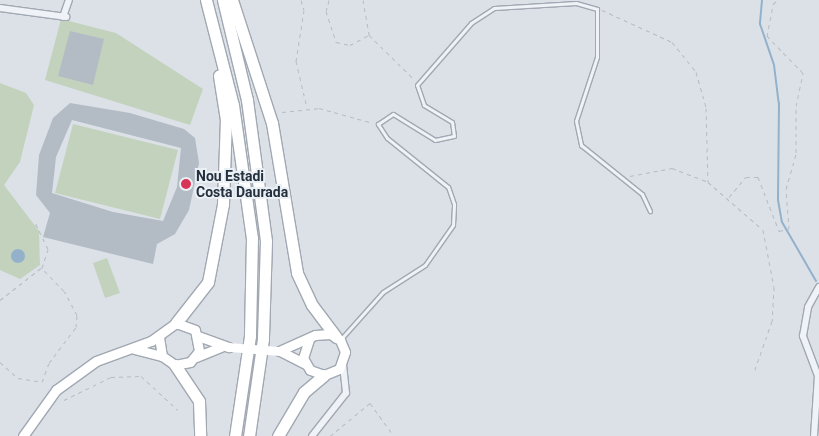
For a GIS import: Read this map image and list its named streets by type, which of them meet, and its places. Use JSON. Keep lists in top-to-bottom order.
{
  "places": ["Nou Estadi Costa Daurada"]
}
